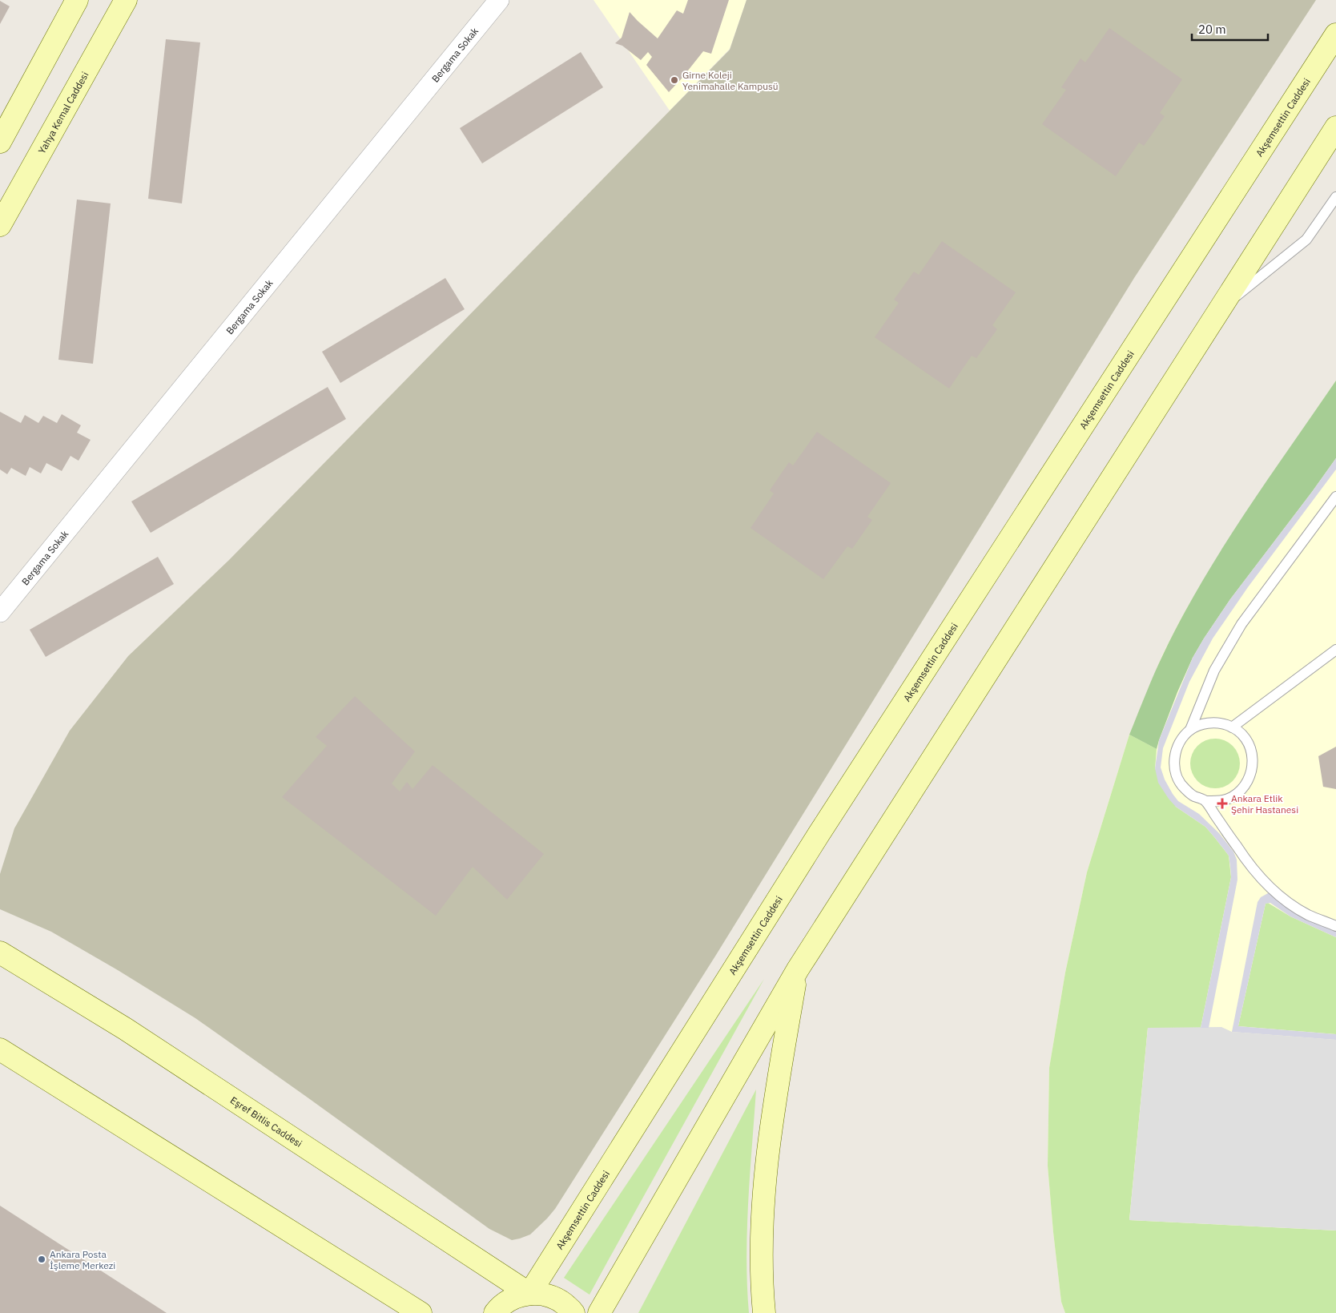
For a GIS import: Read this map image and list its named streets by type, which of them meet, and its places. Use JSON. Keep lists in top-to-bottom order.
{
  "streets": {
    "main road": ["Yahya Kemal Caddesi", "Akşemsettin Caddesi", "Eşref Bitlis Caddesi"],
    "street": ["Bergama Sokak"]
  },
  "crossings": [
    ["Akşemsettin Caddesi", "Eşref Bitlis Caddesi"]
  ],
  "places": {
    "other": ["Girne Koleji Yenimahalle Kampusü", "Ankara Posta İşleme Merkezi"],
    "health": ["Ankara Etlik Şehir Hastanesi"]
  },
  "scale_bar": "20 m"
}
